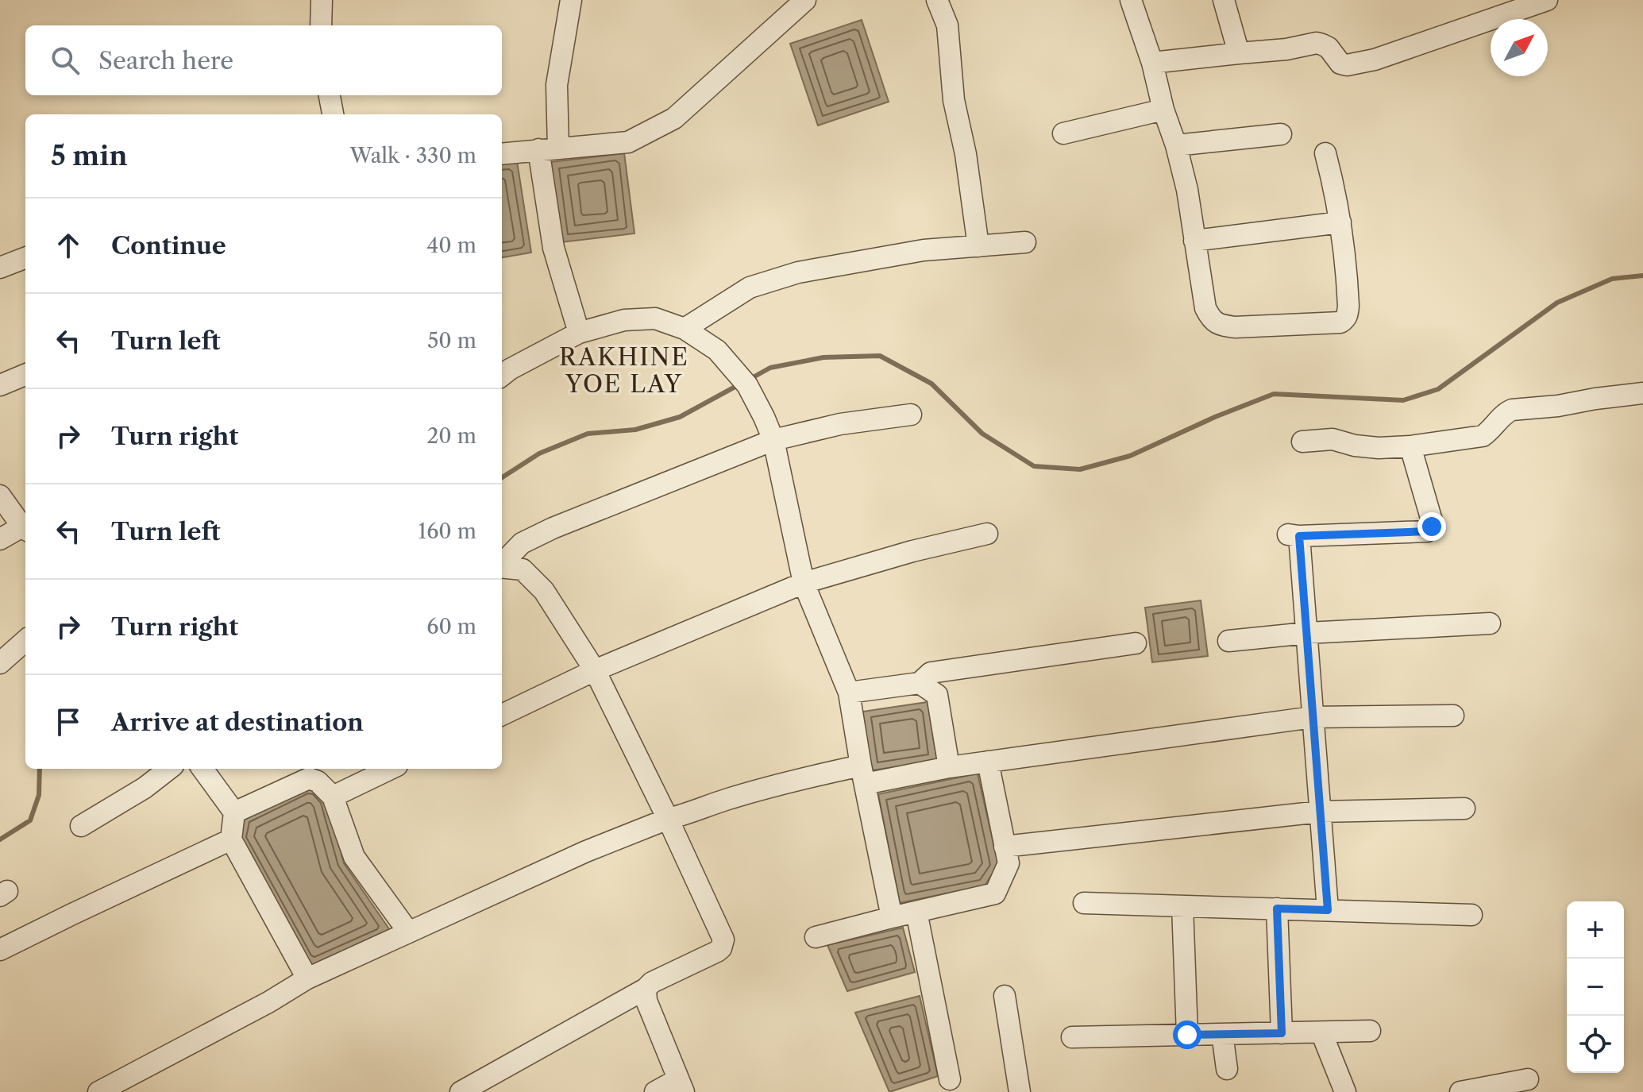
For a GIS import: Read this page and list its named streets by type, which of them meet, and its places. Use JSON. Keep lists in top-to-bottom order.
{
  "districts": ["RAKHINE YOE LAY"],
  "north": "top right",
  "page": {
    "search": "Search here",
    "heading": ["5 min", "Walk · 330 m"],
    "list": [
      ["Continue", "40 m"],
      ["Turn left", "50 m"],
      ["Turn right", "20 m"],
      ["Turn left", "160 m"],
      ["Turn right", "60 m"],
      "Arrive at destination"
    ],
    "map_buttons": ["+", "−"]
  }
}
